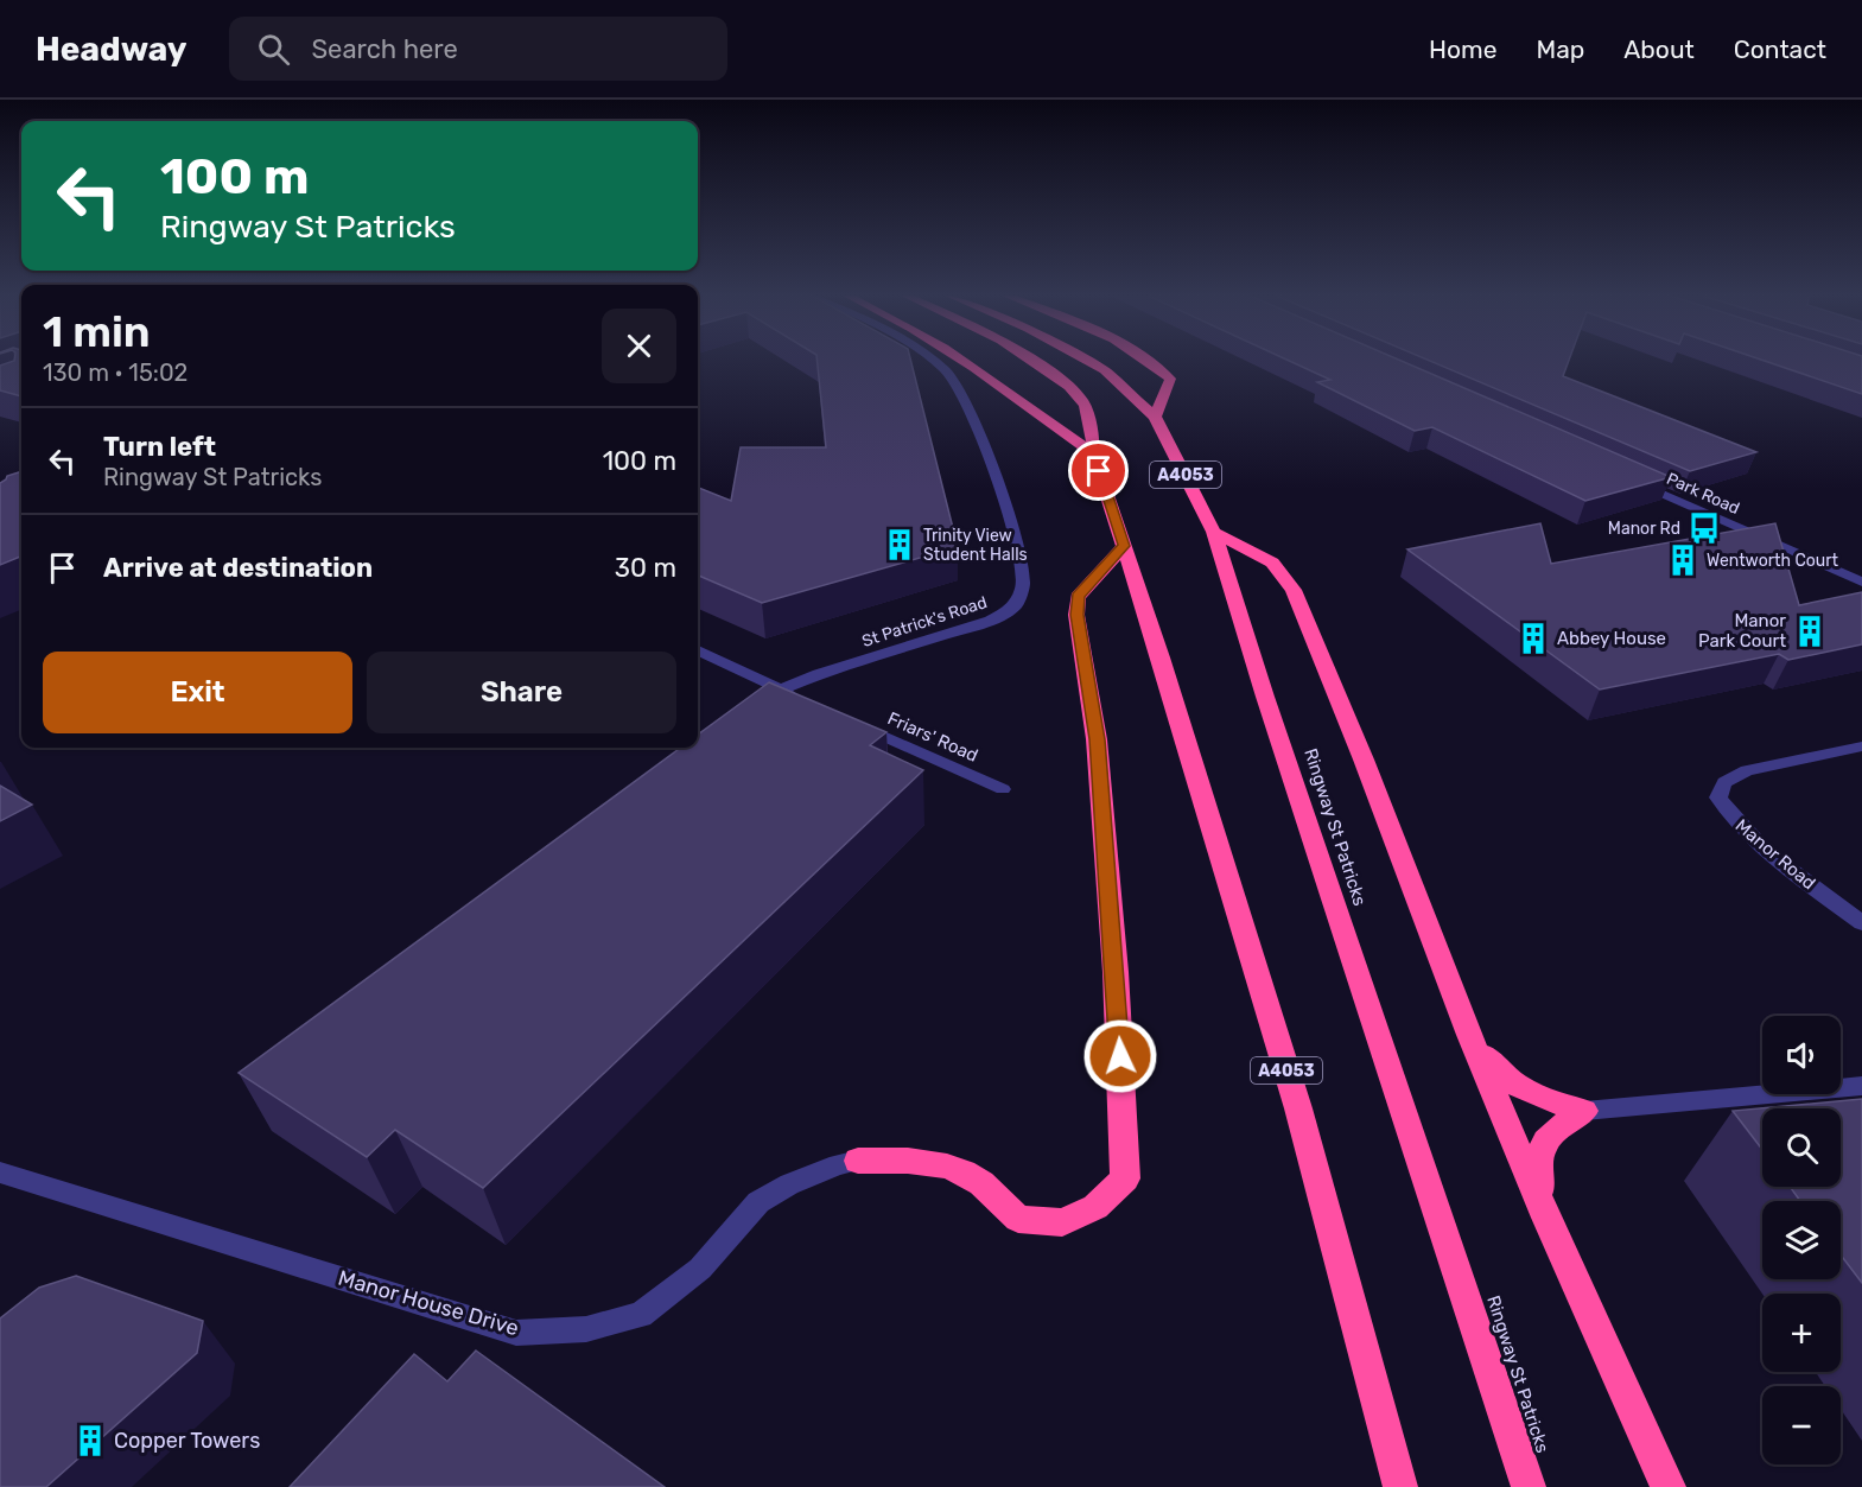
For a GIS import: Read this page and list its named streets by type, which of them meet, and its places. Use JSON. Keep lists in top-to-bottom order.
{
  "streets": {
    "highway": ["A4053", "Ringway St Patricks"],
    "street": [
      "Park Road",
      "St Patrick's Road",
      "Friars' Road",
      "Manor Road",
      "Manor House Drive"
    ]
  },
  "places": {
    "bus stop": ["Manor Rd"],
    "building": [
      "Trinity View Student Halls",
      "Wentworth Court",
      "Manor Park Court",
      "Abbey House",
      "Copper Towers"
    ]
  },
  "page": {
    "header": "Headway",
    "search": "Search here",
    "nav": [
      "Home",
      "Map",
      "About",
      "Contact"
    ],
    "turn": ["100 m", "Ringway St Patricks"],
    "heading": ["1 min", "130 m · 15:02"],
    "list": [
      {
        "name": "Turn left",
        "note": "Ringway St Patricks",
        "value": "100 m"
      },
      {
        "name": "Arrive at destination",
        "value": "30 m"
      }
    ],
    "buttons": ["Exit", "Share"],
    "map_buttons": ["+", "−"]
  }
}
